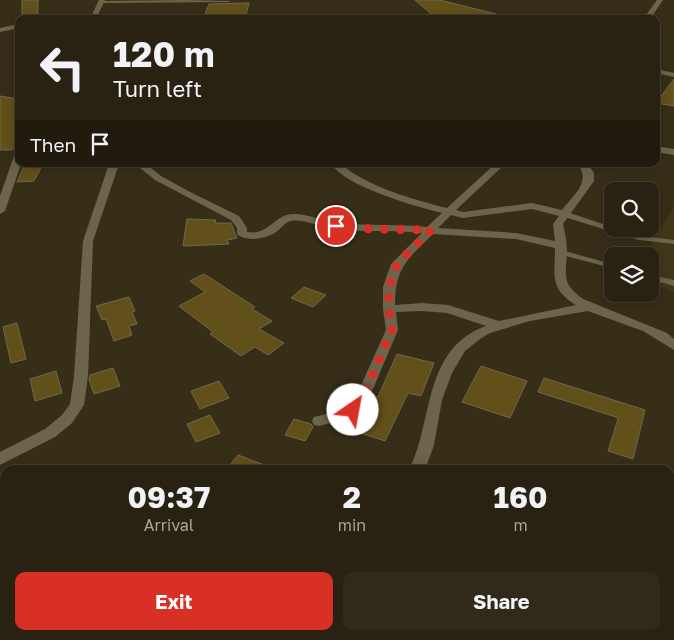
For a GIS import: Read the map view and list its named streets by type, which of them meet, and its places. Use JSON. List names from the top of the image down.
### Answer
{
  "page": {
    "turn": ["120 m", "Turn left"],
    "then": "Then",
    "eta": [
      "09:37",
      "Arrival",
      "2",
      "min",
      "160",
      "m"
    ],
    "buttons": ["Exit", "Share"]
  }
}
